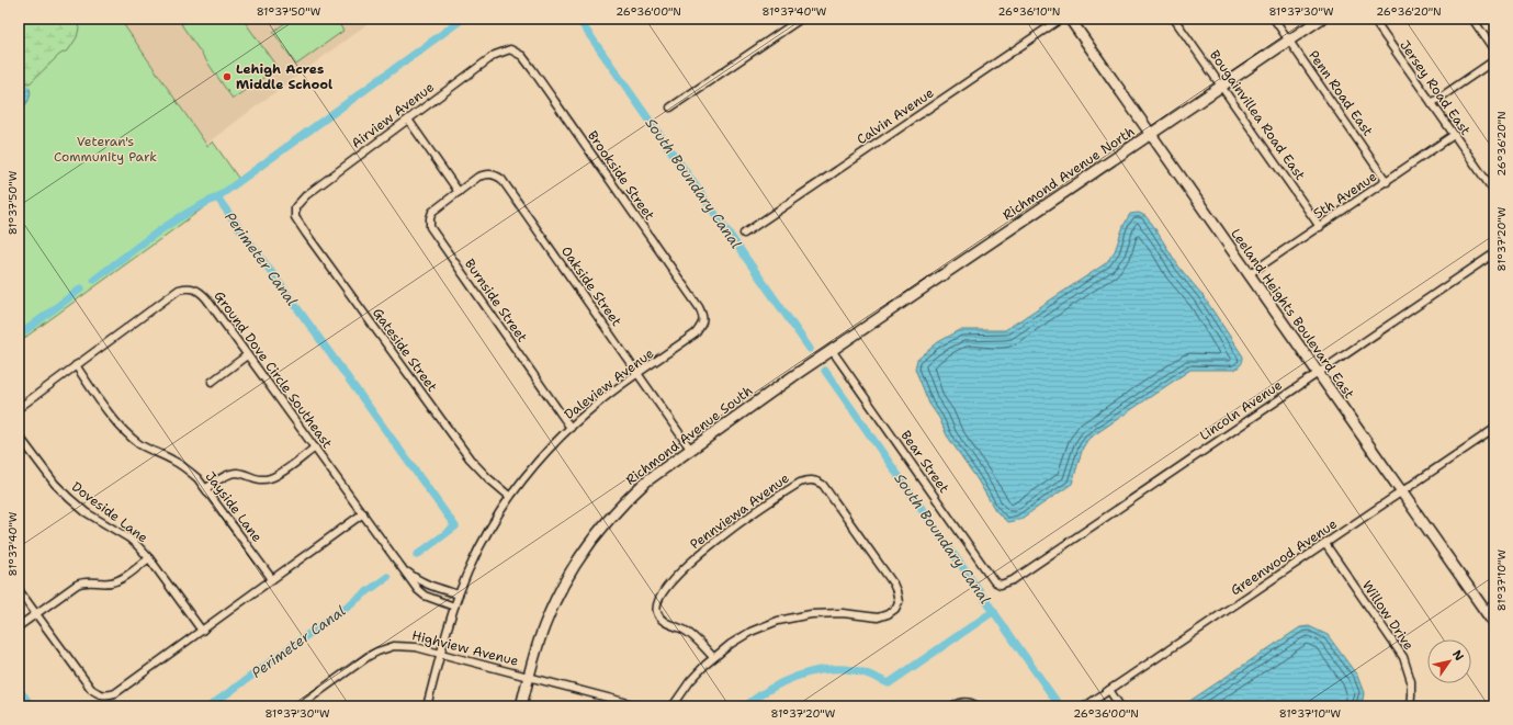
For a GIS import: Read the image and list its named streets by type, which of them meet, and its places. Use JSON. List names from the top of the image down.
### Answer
{
  "streets": {
    "street": [
      "Jersey Road East",
      "Penn Road East",
      "Airview Avenue",
      "Bougainvillea Road East",
      "Calvin Avenue",
      "Richmond Avenue North",
      "Brookside Street",
      "5th Avenue",
      "Oakside Street",
      "Burnside Street",
      "Leeland Heights Boulevard East",
      "Gateside Street",
      "Ground Dove Circle Southeast",
      "Daleview Avenue",
      "Lincoln Avenue",
      "Richmond Avenue South",
      "Bear Street",
      "Jayside Lane",
      "Pennviewa Avenue",
      "Doveside Lane",
      "Greenwood Avenue",
      "Willow Drive",
      "Highview Avenue"
    ]
  },
  "crossings": [
    ["Jersey Road East", "5th Avenue"],
    ["Penn Road East", "Richmond Avenue North"],
    ["Penn Road East", "5th Avenue"],
    ["Airview Avenue", "Brookside Street"],
    ["Airview Avenue", "Gateside Street"],
    ["Bougainvillea Road East", "Richmond Avenue North"],
    ["Bougainvillea Road East", "5th Avenue"],
    ["Richmond Avenue North", "Leeland Heights Boulevard East"],
    ["Richmond Avenue North", "Richmond Avenue South"],
    ["Richmond Avenue North", "Bear Street"],
    ["Brookside Street", "Daleview Avenue"],
    ["5th Avenue", "Leeland Heights Boulevard East"],
    ["Oakside Street", "Burnside Street"],
    ["Oakside Street", "Daleview Avenue"],
    ["Oakside Street", "Richmond Avenue South"],
    ["Burnside Street", "Daleview Avenue"],
    ["Leeland Heights Boulevard East", "Lincoln Avenue"],
    ["Leeland Heights Boulevard East", "Greenwood Avenue"],
    ["Gateside Street", "Daleview Avenue"],
    ["Ground Dove Circle Southeast", "Daleview Avenue"],
    ["Ground Dove Circle Southeast", "Jayside Lane"],
    ["Daleview Avenue", "Highview Avenue"],
    ["Lincoln Avenue", "Bear Street"],
    ["Richmond Avenue South", "Bear Street"],
    ["Richmond Avenue South", "Highview Avenue"],
    ["Greenwood Avenue", "Willow Drive"]
  ],
  "water": ["South Boundary Canal", "Perimeter Canal"],
  "parks": ["Veteran's Community Park"],
  "places": ["Lehigh Acres Middle School"],
  "north": "top right",
  "coordinates": [
    "81°37'50\"W",
    "26°36'00\"N",
    "81°37'40\"W",
    "26°36'10\"N",
    "81°37'30\"W",
    "26°36'20\"N",
    "81°37'20\"W",
    "81°37'10\"W"
  ]
}
